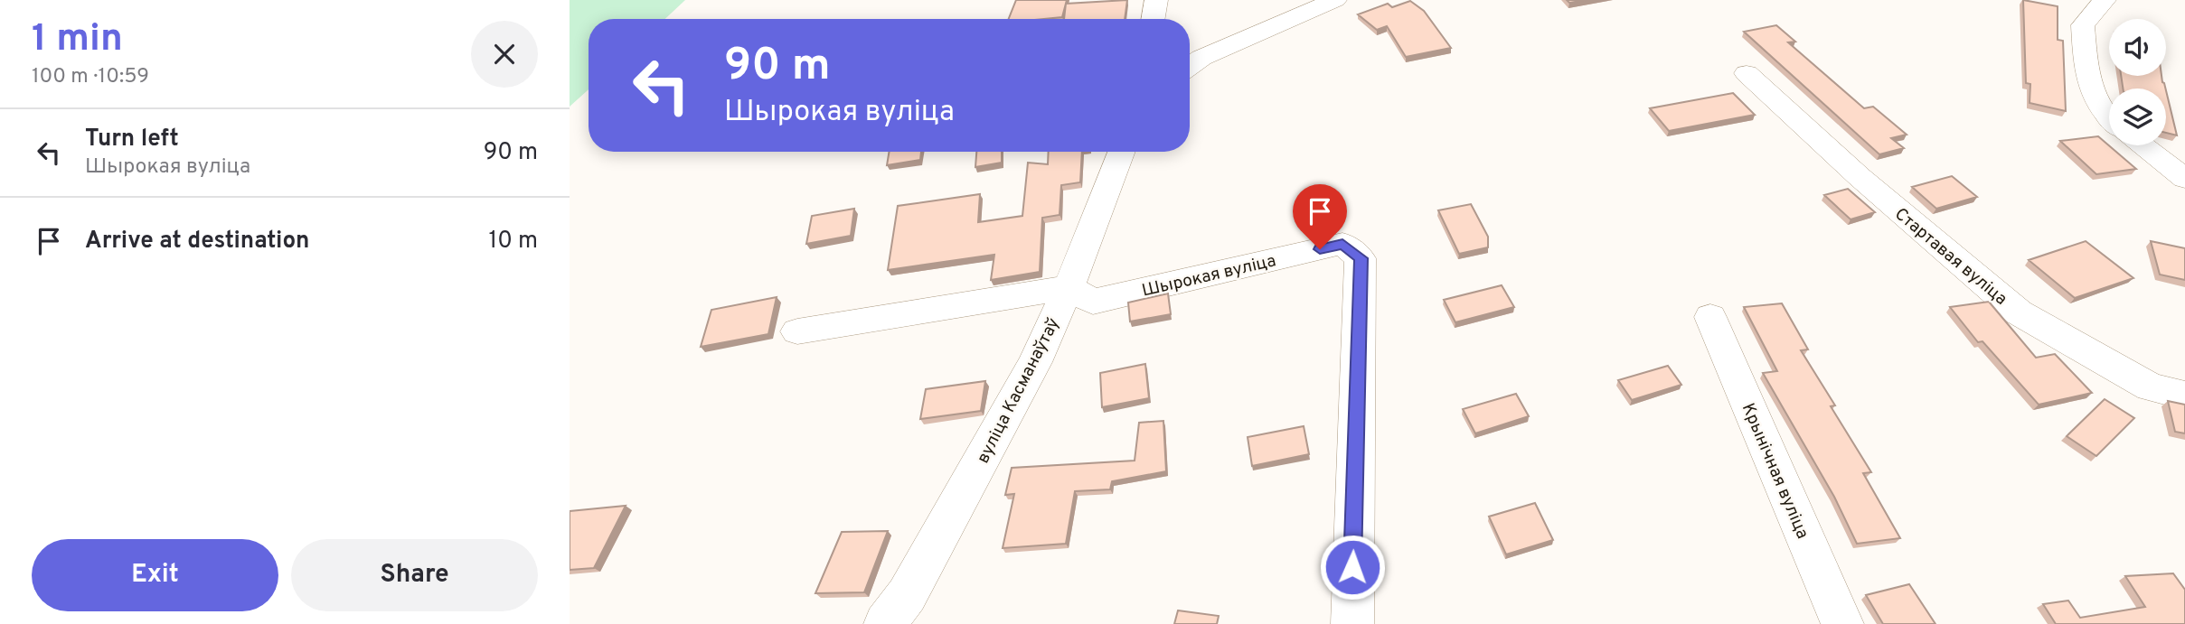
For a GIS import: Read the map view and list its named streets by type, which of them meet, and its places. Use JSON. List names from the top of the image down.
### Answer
{
  "streets": {
    "street": [
      "Стартавая вуліца",
      "Шырокая вуліца",
      "вуліца Касманаўтаў",
      "Крынічная вуліца"
    ]
  },
  "crossings": [
    ["Шырокая вуліца", "вуліца Касманаўтаў"]
  ],
  "page": {
    "heading": ["1 min", "100 m · 10:59"],
    "turn": ["90 m", "Шырокая вуліца"],
    "list": [
      {
        "name": "Turn left",
        "note": "Шырокая вуліца",
        "value": "90 m"
      },
      {
        "name": "Arrive at destination",
        "value": "10 m"
      }
    ],
    "buttons": ["Exit", "Share"]
  }
}
